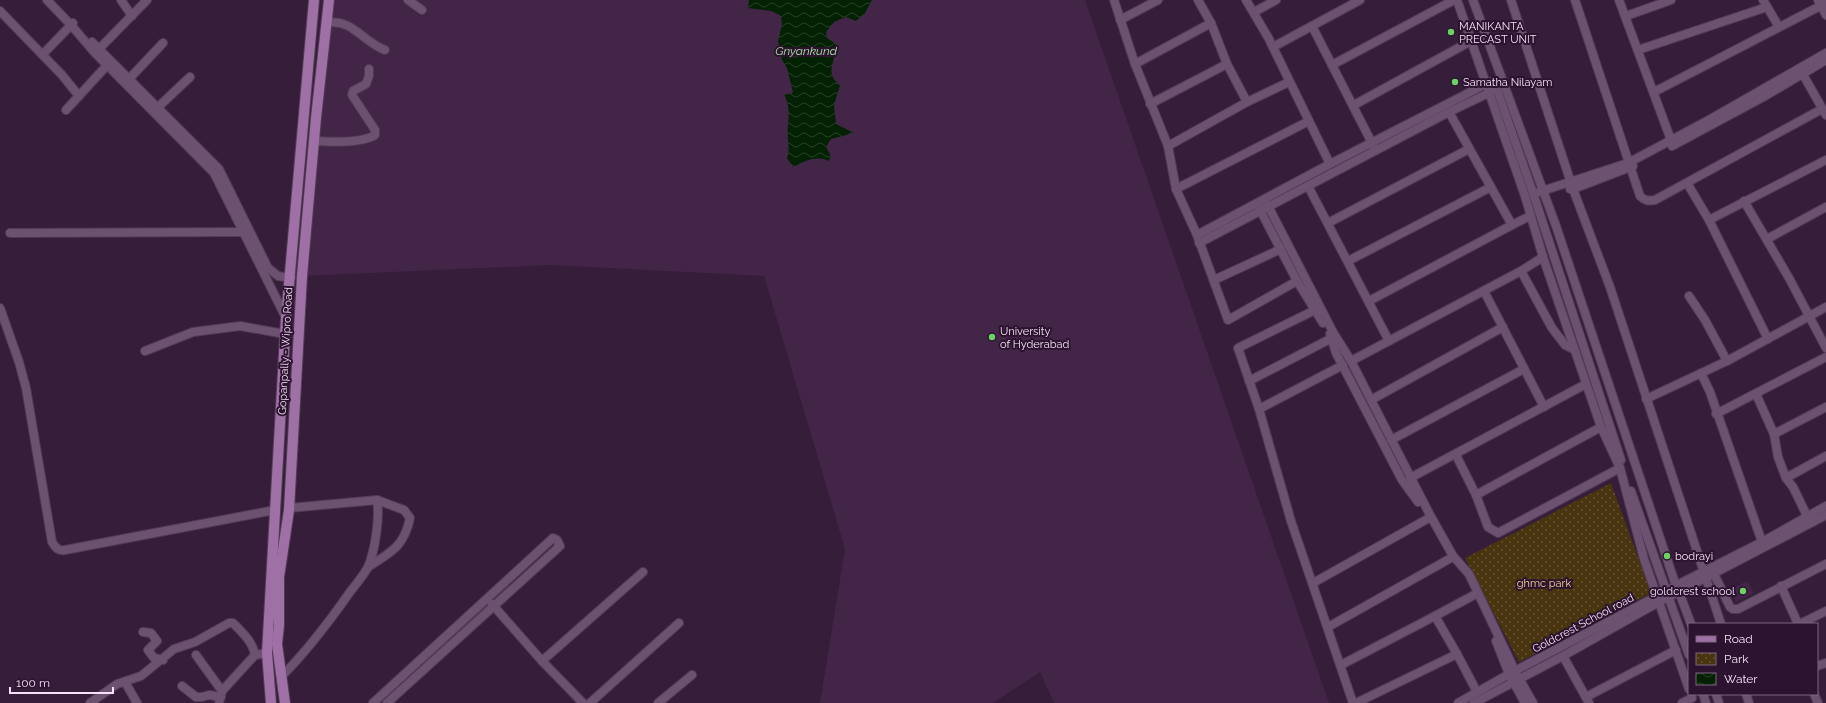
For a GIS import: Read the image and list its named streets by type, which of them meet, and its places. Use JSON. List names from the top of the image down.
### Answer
{
  "streets": {
    "main road": ["Gopanpally - Wipro Road"],
    "street": ["Goldcrest School road"]
  },
  "water": ["Gnyankund"],
  "parks": ["ghmc park"],
  "places": [
    "MANIKANTA PRECAST UNIT",
    "Samatha Nilayam",
    "University of Hyderabad",
    "bodrayi",
    "goldcrest school"
  ],
  "legend": ["Road", "Park", "Water"],
  "scale_bar": "100 m"
}
